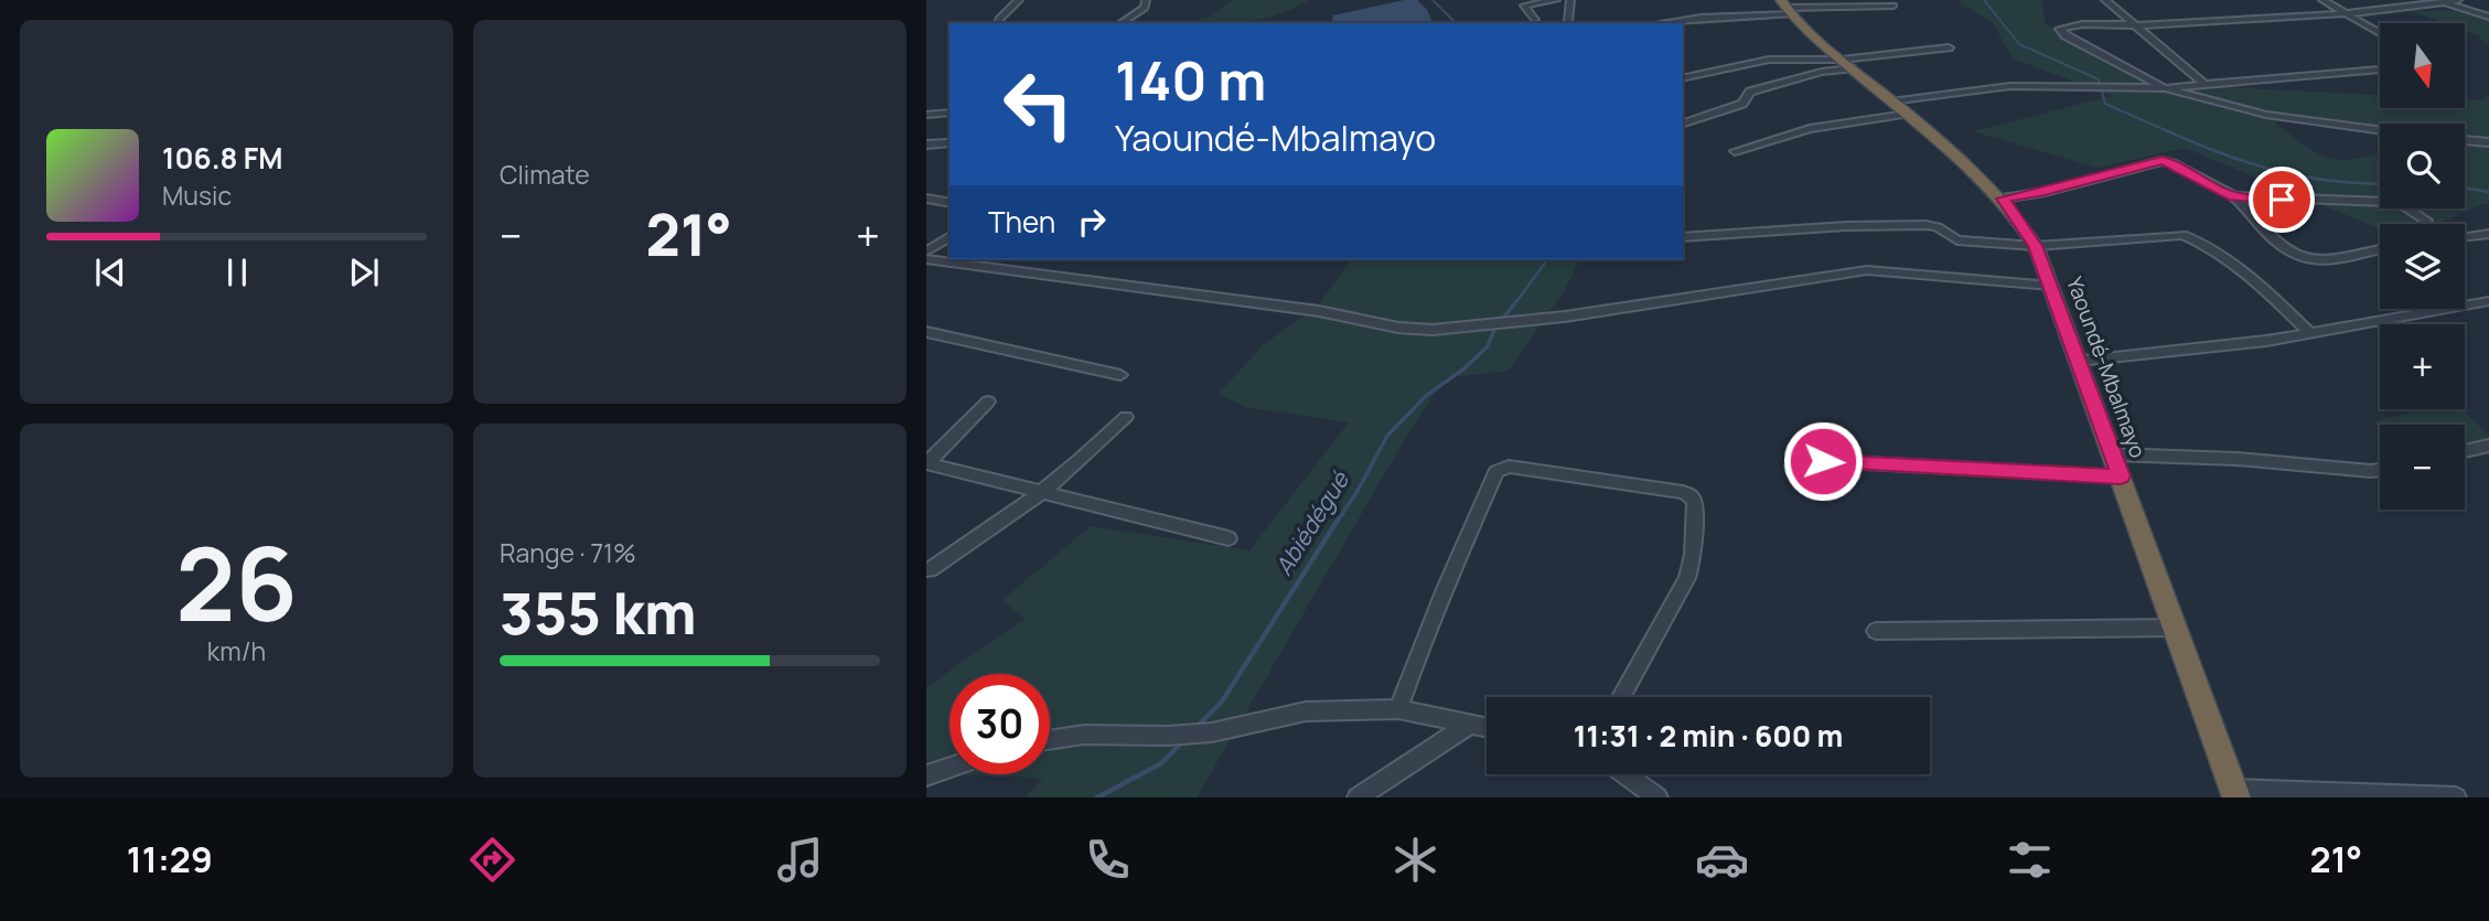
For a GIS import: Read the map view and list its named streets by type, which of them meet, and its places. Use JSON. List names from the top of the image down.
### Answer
{
  "streets": {
    "highway": ["Yaoundé-Mbalmayo"]
  },
  "water": ["Abiédégué"],
  "north": "bottom",
  "page": {
    "tile": [
      "Climate",
      ["26", "km/h"],
      ["Range · 71%", "355 km"]
    ],
    "map_buttons": ["+", "−"],
    "turn": ["140 m", "Yaoundé-Mbalmayo"],
    "song": ["106.8 FM", "Music"],
    "then": "Then",
    "heat": ["−", "21°", "+"],
    "limit": "30",
    "trip": "11:31 · 2 min · 600 m",
    "tabs": ["11:29", "21°"]
  }
}
